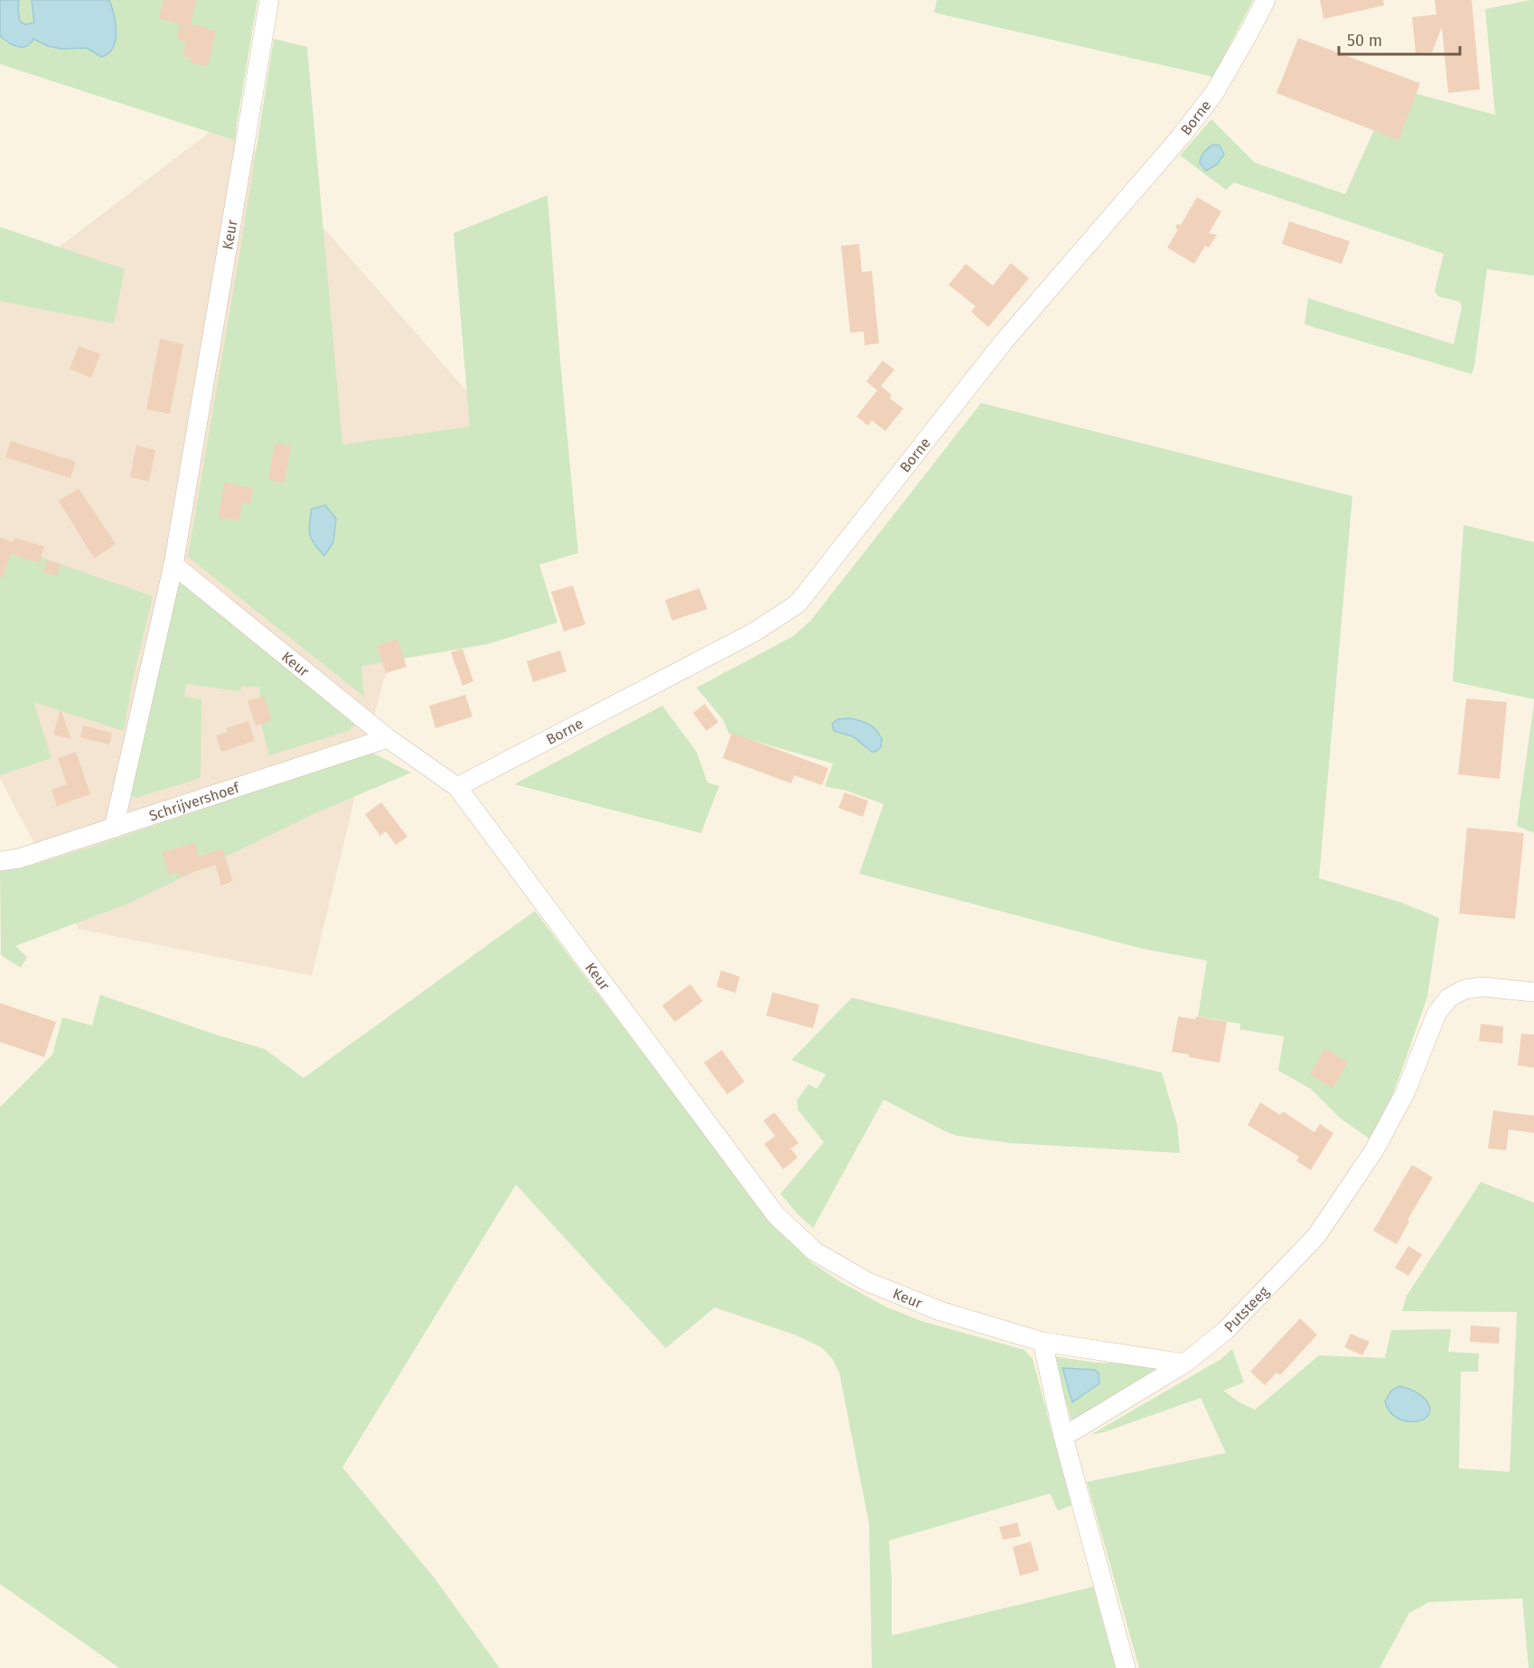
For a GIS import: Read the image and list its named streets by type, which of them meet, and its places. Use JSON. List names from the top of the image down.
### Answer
{
  "streets": {
    "street": [
      "Borne",
      "Keur",
      "Schrijvershoef",
      "Putsteeg"
    ]
  },
  "crossings": [
    ["Borne", "Keur"],
    ["Keur", "Schrijvershoef"],
    ["Keur", "Putsteeg"]
  ],
  "scale_bar": "50 m"
}
